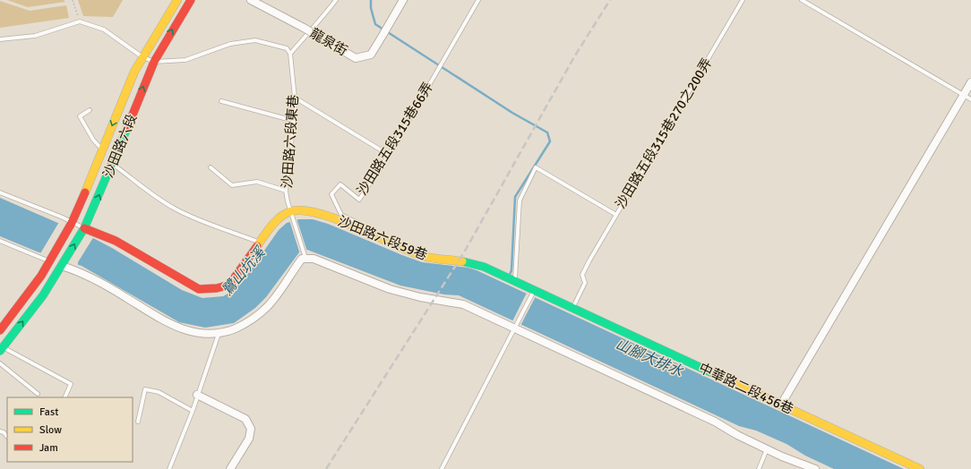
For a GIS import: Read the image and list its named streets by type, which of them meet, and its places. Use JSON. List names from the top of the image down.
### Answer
{
  "streets": {
    "street": [
      "龍泉街",
      "沙田路六段",
      "沙田路六段59巷",
      "中華路二段456巷"
    ],
    "lane": ["沙田路五段315巷270之200弄", "沙田路五段315巷66弄", "沙田路六段東巷"]
  },
  "crossings": [
    ["沙田路五段315巷270之200弄", "沙田路六段59巷"],
    ["沙田路五段315巷66弄", "沙田路六段59巷"],
    ["沙田路六段東巷", "沙田路六段59巷"],
    ["沙田路六段59巷", "中華路二段456巷"]
  ],
  "water": ["鷺山坑溪", "山腳大排水"],
  "legend": ["Fast", "Slow", "Jam"]
}
